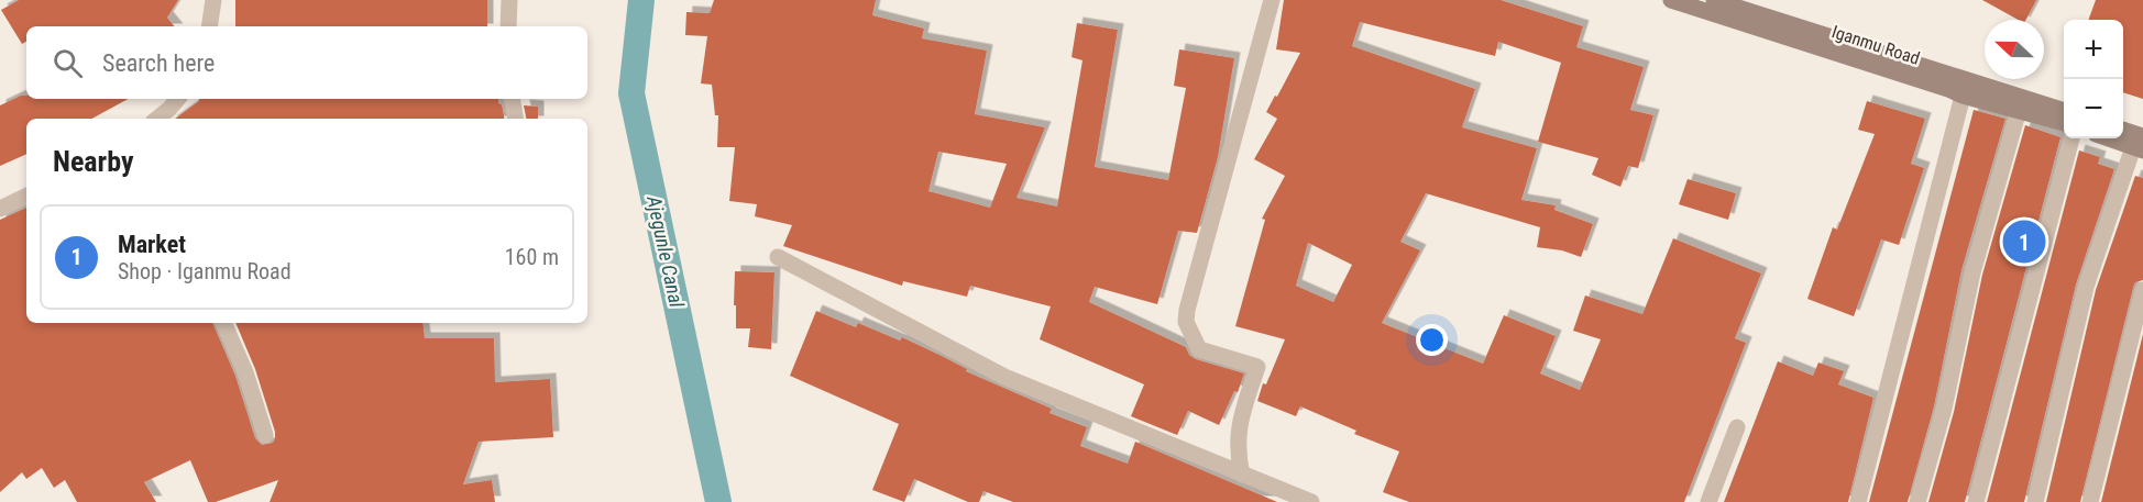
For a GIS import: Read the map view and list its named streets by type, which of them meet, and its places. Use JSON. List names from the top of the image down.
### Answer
{
  "streets": {
    "main road": ["Iganmu Road"]
  },
  "water": ["Ajegunle Canal"],
  "north": "left",
  "page": {
    "map_buttons": ["+", "−"],
    "search": "Search here",
    "heading": "Nearby",
    "list": [
      {
        "mark": "1",
        "name": "Market",
        "note": "Shop · Iganmu Road",
        "value": "160 m"
      }
    ],
    "pins": "1"
  }
}
